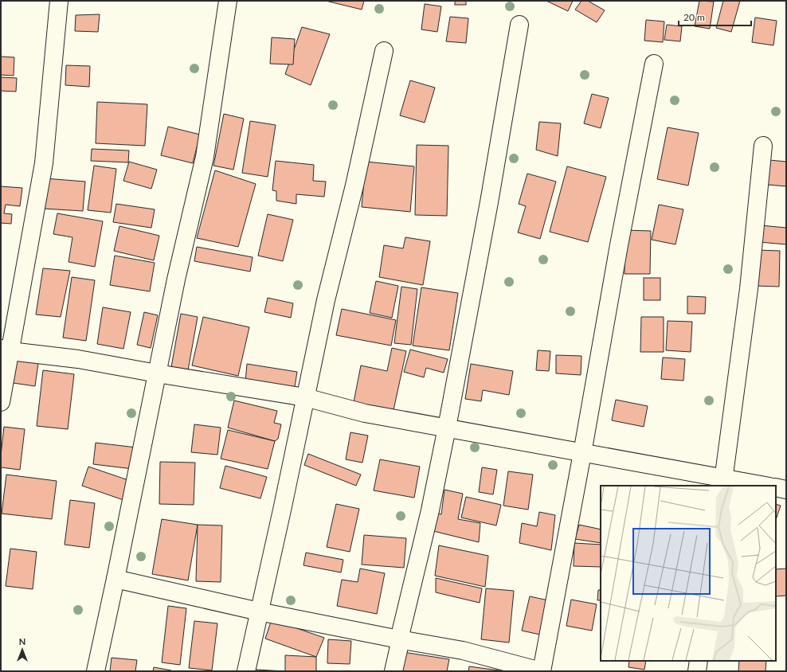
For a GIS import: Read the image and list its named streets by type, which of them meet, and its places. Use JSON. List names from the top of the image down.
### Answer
{
  "scale_bar": "20 m",
  "north": "top"
}
